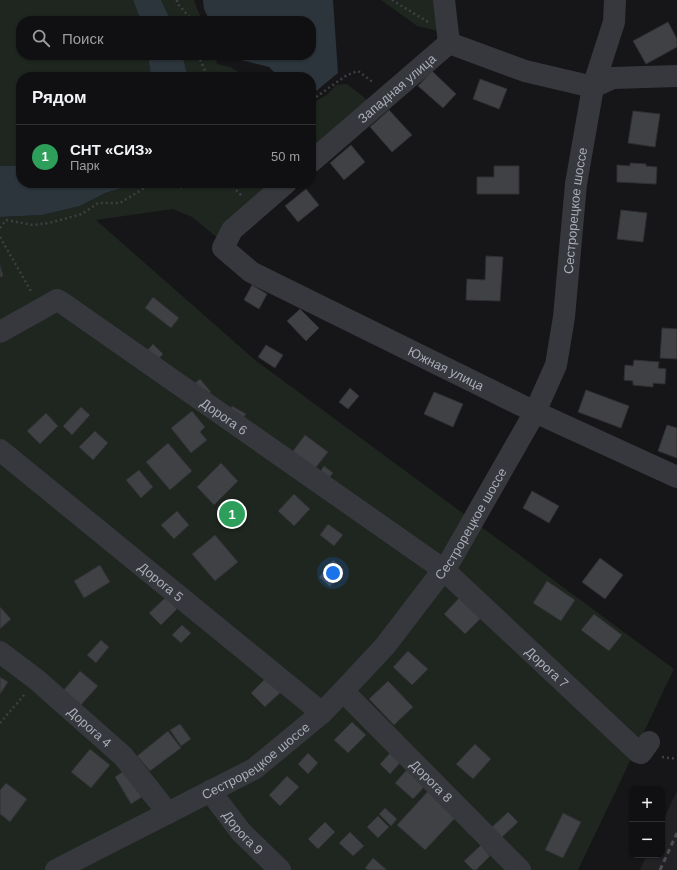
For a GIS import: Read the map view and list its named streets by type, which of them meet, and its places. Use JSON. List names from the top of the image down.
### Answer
{
  "streets": {
    "street": [
      "Западная улица",
      "Сестрорецкое шоссе",
      "Южная улица",
      "Дорога 6",
      "Дорога 5",
      "Дорога 7",
      "Дорога 4",
      "Дорога 8",
      "Дорога 9"
    ]
  },
  "crossings": [
    ["Сестрорецкое шоссе", "Южная улица"],
    ["Сестрорецкое шоссе", "Дорога 6"],
    ["Сестрорецкое шоссе", "Дорога 5"],
    ["Сестрорецкое шоссе", "Дорога 7"],
    ["Сестрорецкое шоссе", "Дорога 4"],
    ["Сестрорецкое шоссе", "Дорога 8"],
    ["Сестрорецкое шоссе", "Дорога 9"],
    ["Дорога 6", "Дорога 7"]
  ],
  "page": {
    "search": "Поиск",
    "heading": "Рядом",
    "list": [
      {
        "mark": "1",
        "name": "СНТ «СИЗ»",
        "note": "Парк",
        "value": "50 m"
      }
    ],
    "pins": "1",
    "map_buttons": ["+", "−"]
  }
}
